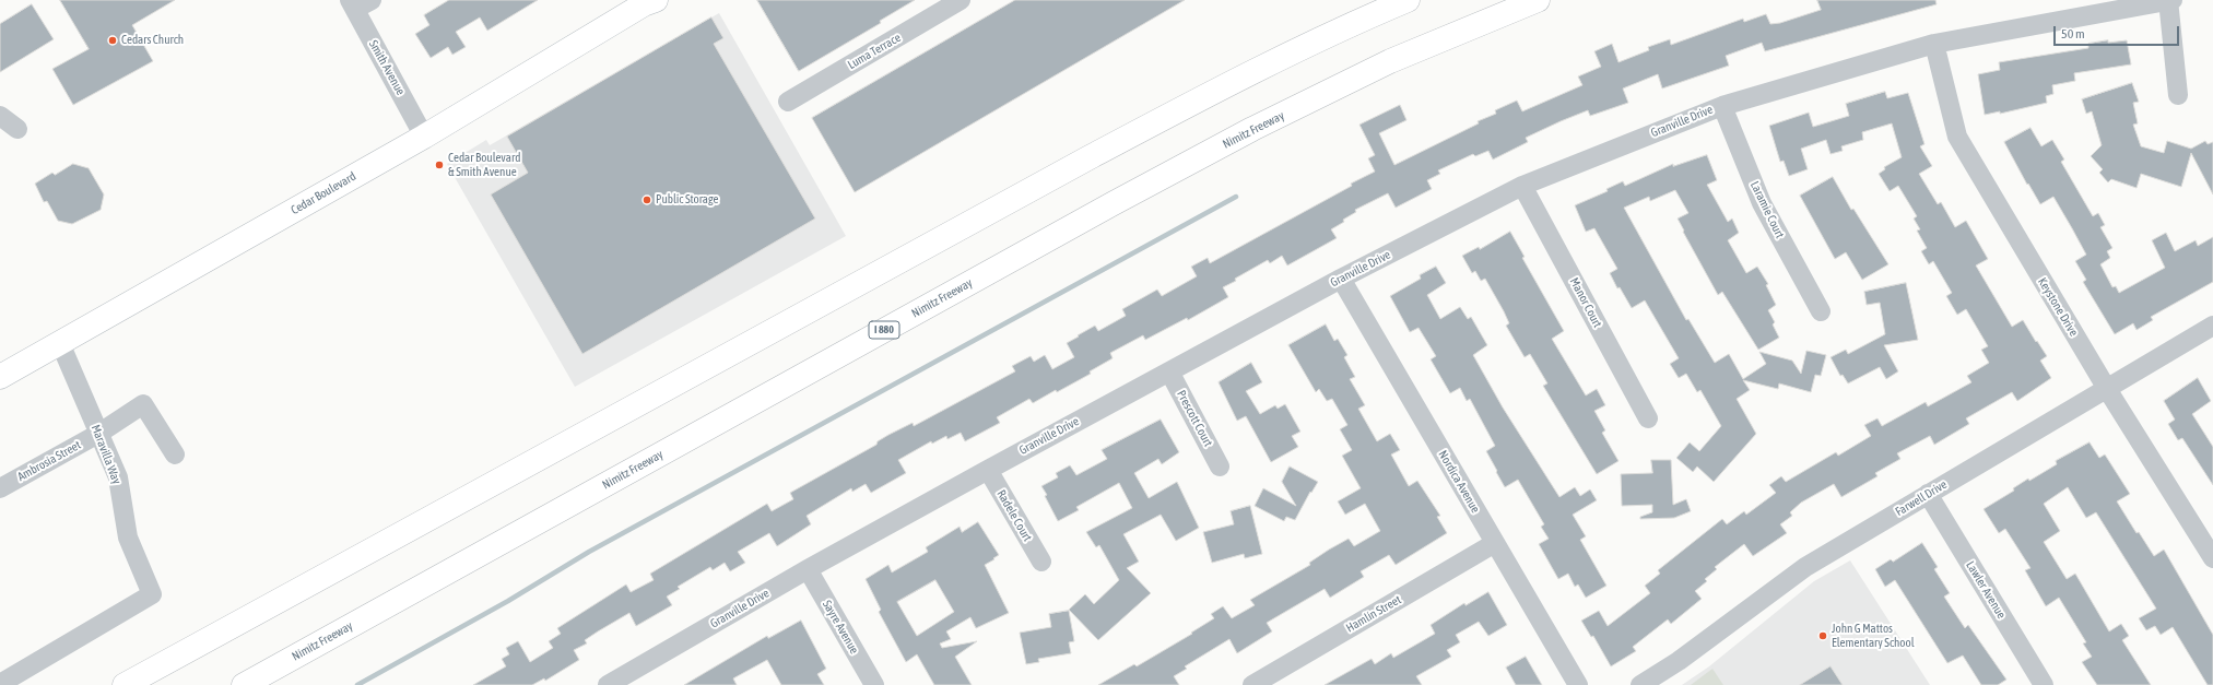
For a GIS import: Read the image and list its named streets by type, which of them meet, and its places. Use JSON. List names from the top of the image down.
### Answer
{
  "streets": {
    "main road": ["Nimitz Freeway", "Cedar Boulevard", "I 880"],
    "street": [
      "Luma Terrace",
      "Smith Avenue",
      "Granville Drive",
      "Laramie Court",
      "Manor Court",
      "Keystone Drive",
      "Prescott Court",
      "Maravilla Way",
      "Ambrosia Street",
      "Nordica Avenue",
      "Farwell Drive",
      "Radele Court",
      "Lawler Avenue",
      "Hamlin Street",
      "Sayre Avenue"
    ]
  },
  "crossings": [
    ["Smith Avenue", "Cedar Boulevard"],
    ["Granville Drive", "Laramie Court"],
    ["Granville Drive", "Manor Court"],
    ["Granville Drive", "Keystone Drive"],
    ["Granville Drive", "Prescott Court"],
    ["Granville Drive", "Nordica Avenue"],
    ["Granville Drive", "Radele Court"],
    ["Granville Drive", "Sayre Avenue"],
    ["Cedar Boulevard", "Maravilla Way"],
    ["Keystone Drive", "Farwell Drive"],
    ["Maravilla Way", "Ambrosia Street"],
    ["Nordica Avenue", "Hamlin Street"],
    ["Farwell Drive", "Lawler Avenue"]
  ],
  "places": [
    "Cedars Church",
    "Cedar Boulevard & Smith Avenue",
    "Public Storage",
    "John G Mattos Elementary School"
  ],
  "scale_bar": "50 m"
}
